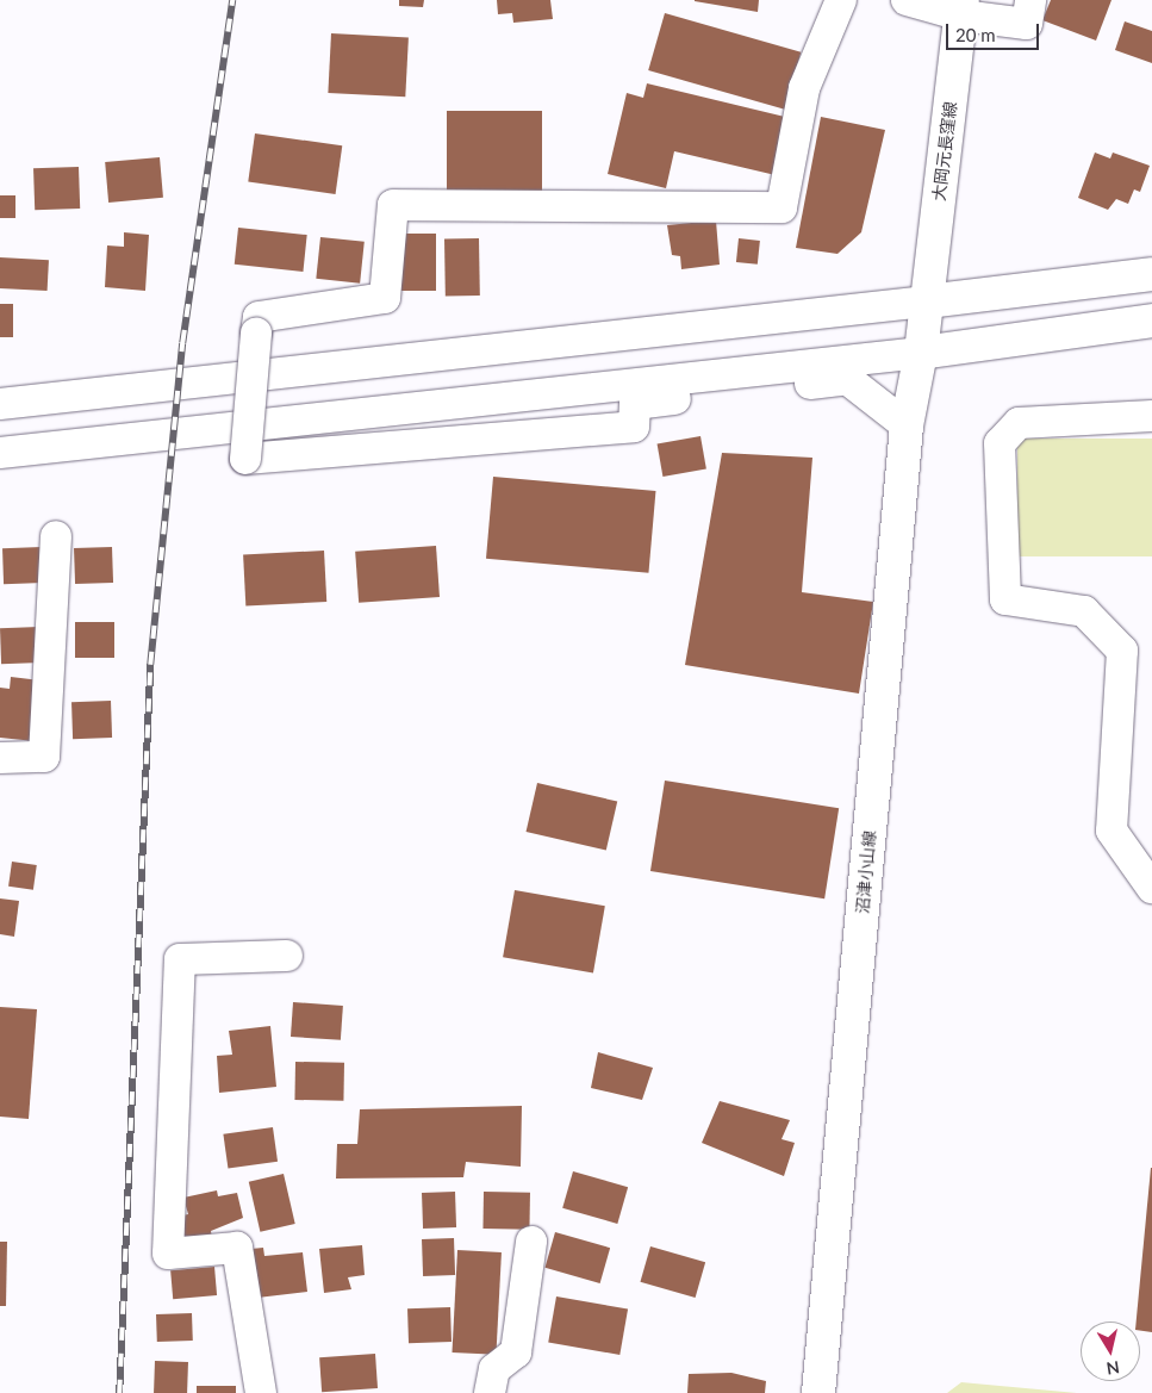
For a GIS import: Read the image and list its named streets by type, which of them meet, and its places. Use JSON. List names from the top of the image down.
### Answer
{
  "streets": {
    "main road": ["大岡元長窪線", "沼津小山線"]
  },
  "crossings": [
    ["大岡元長窪線", "沼津小山線"]
  ],
  "scale_bar": "20 m",
  "north": "bottom"
}
